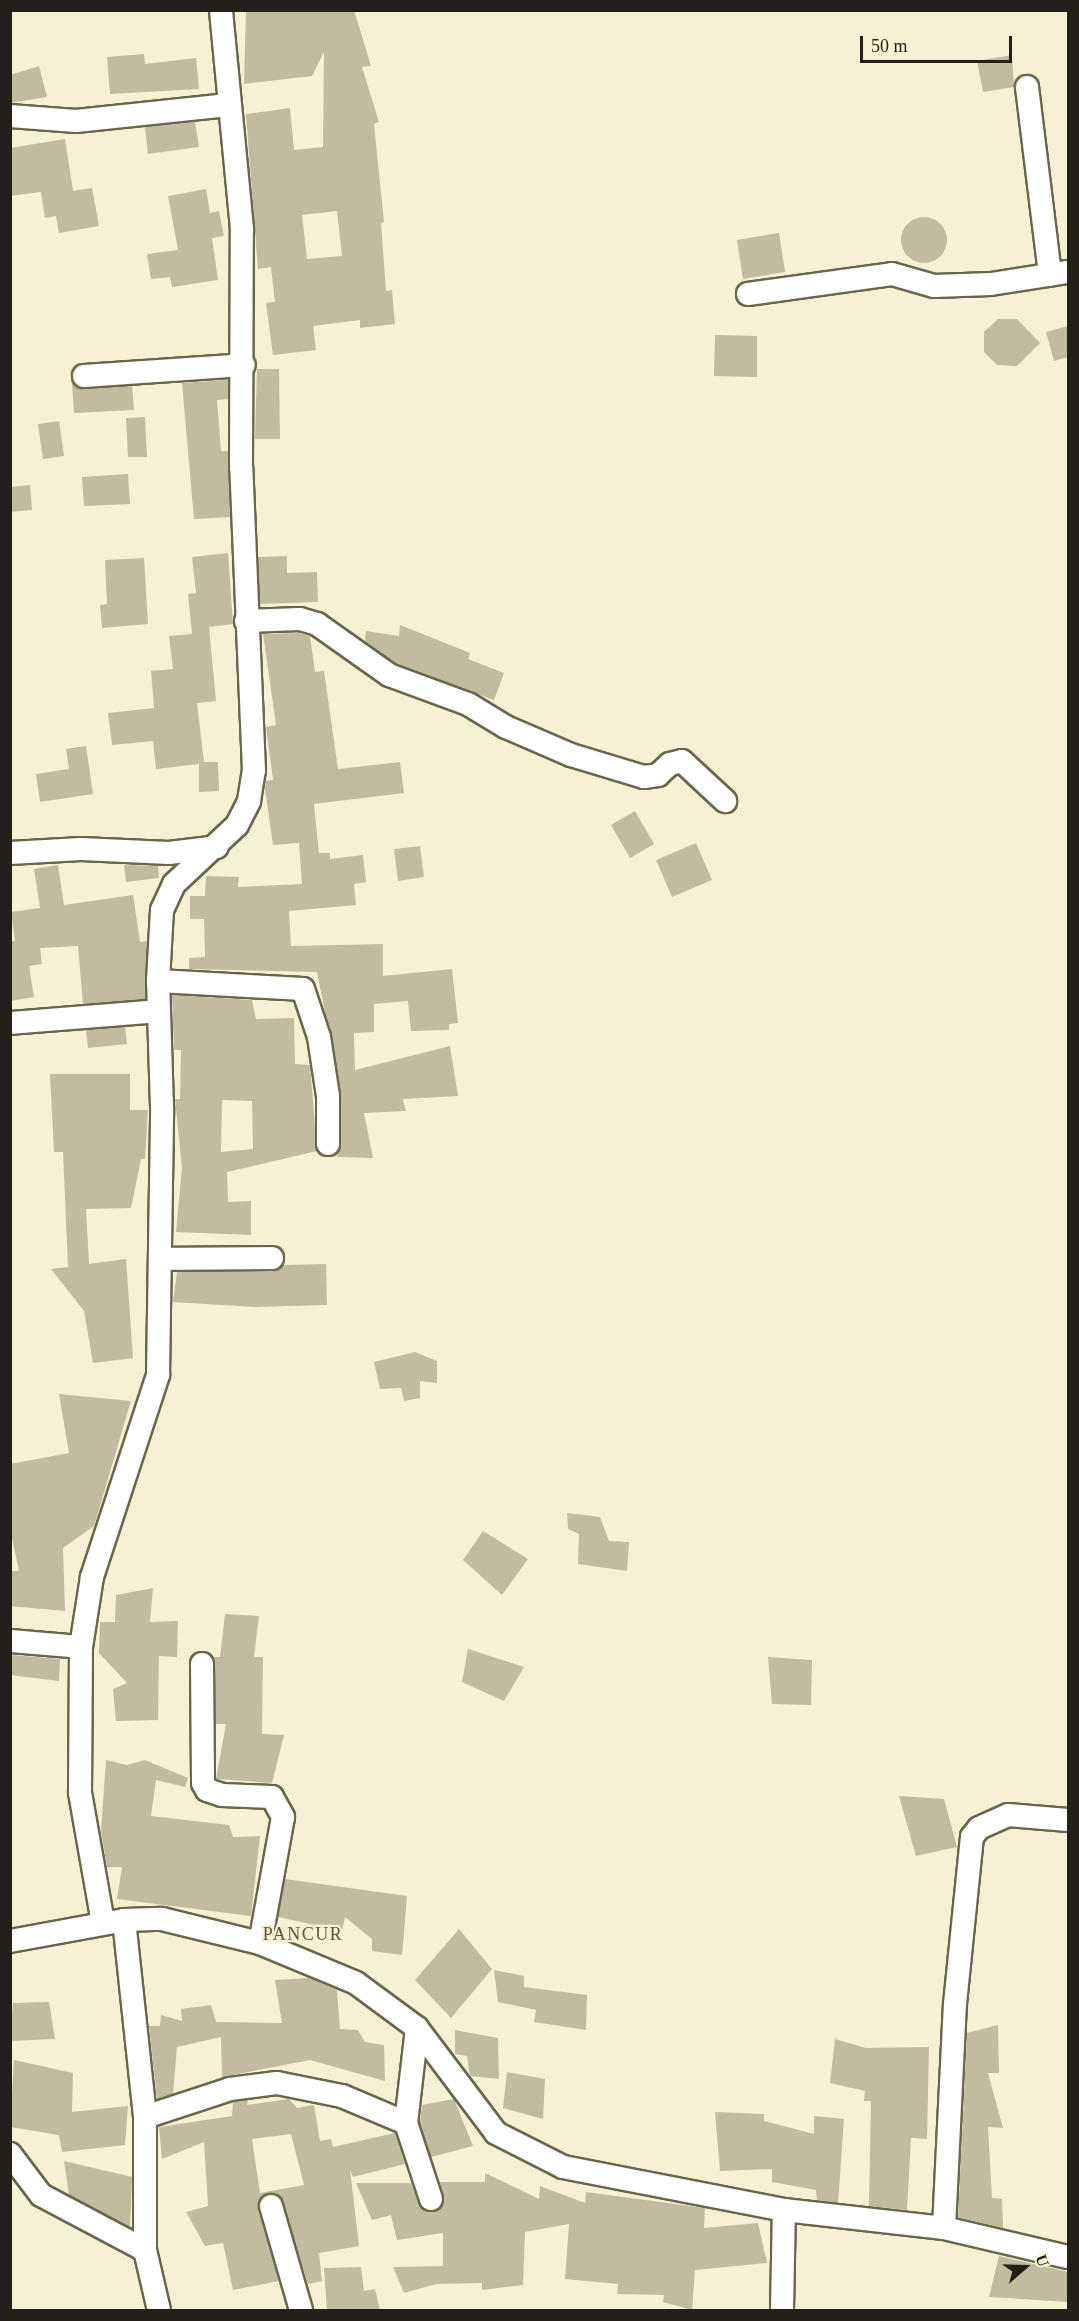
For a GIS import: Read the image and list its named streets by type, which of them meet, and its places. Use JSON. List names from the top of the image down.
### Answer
{
  "districts": ["PANCUR"],
  "scale_bar": "50 m",
  "north": "right"
}
